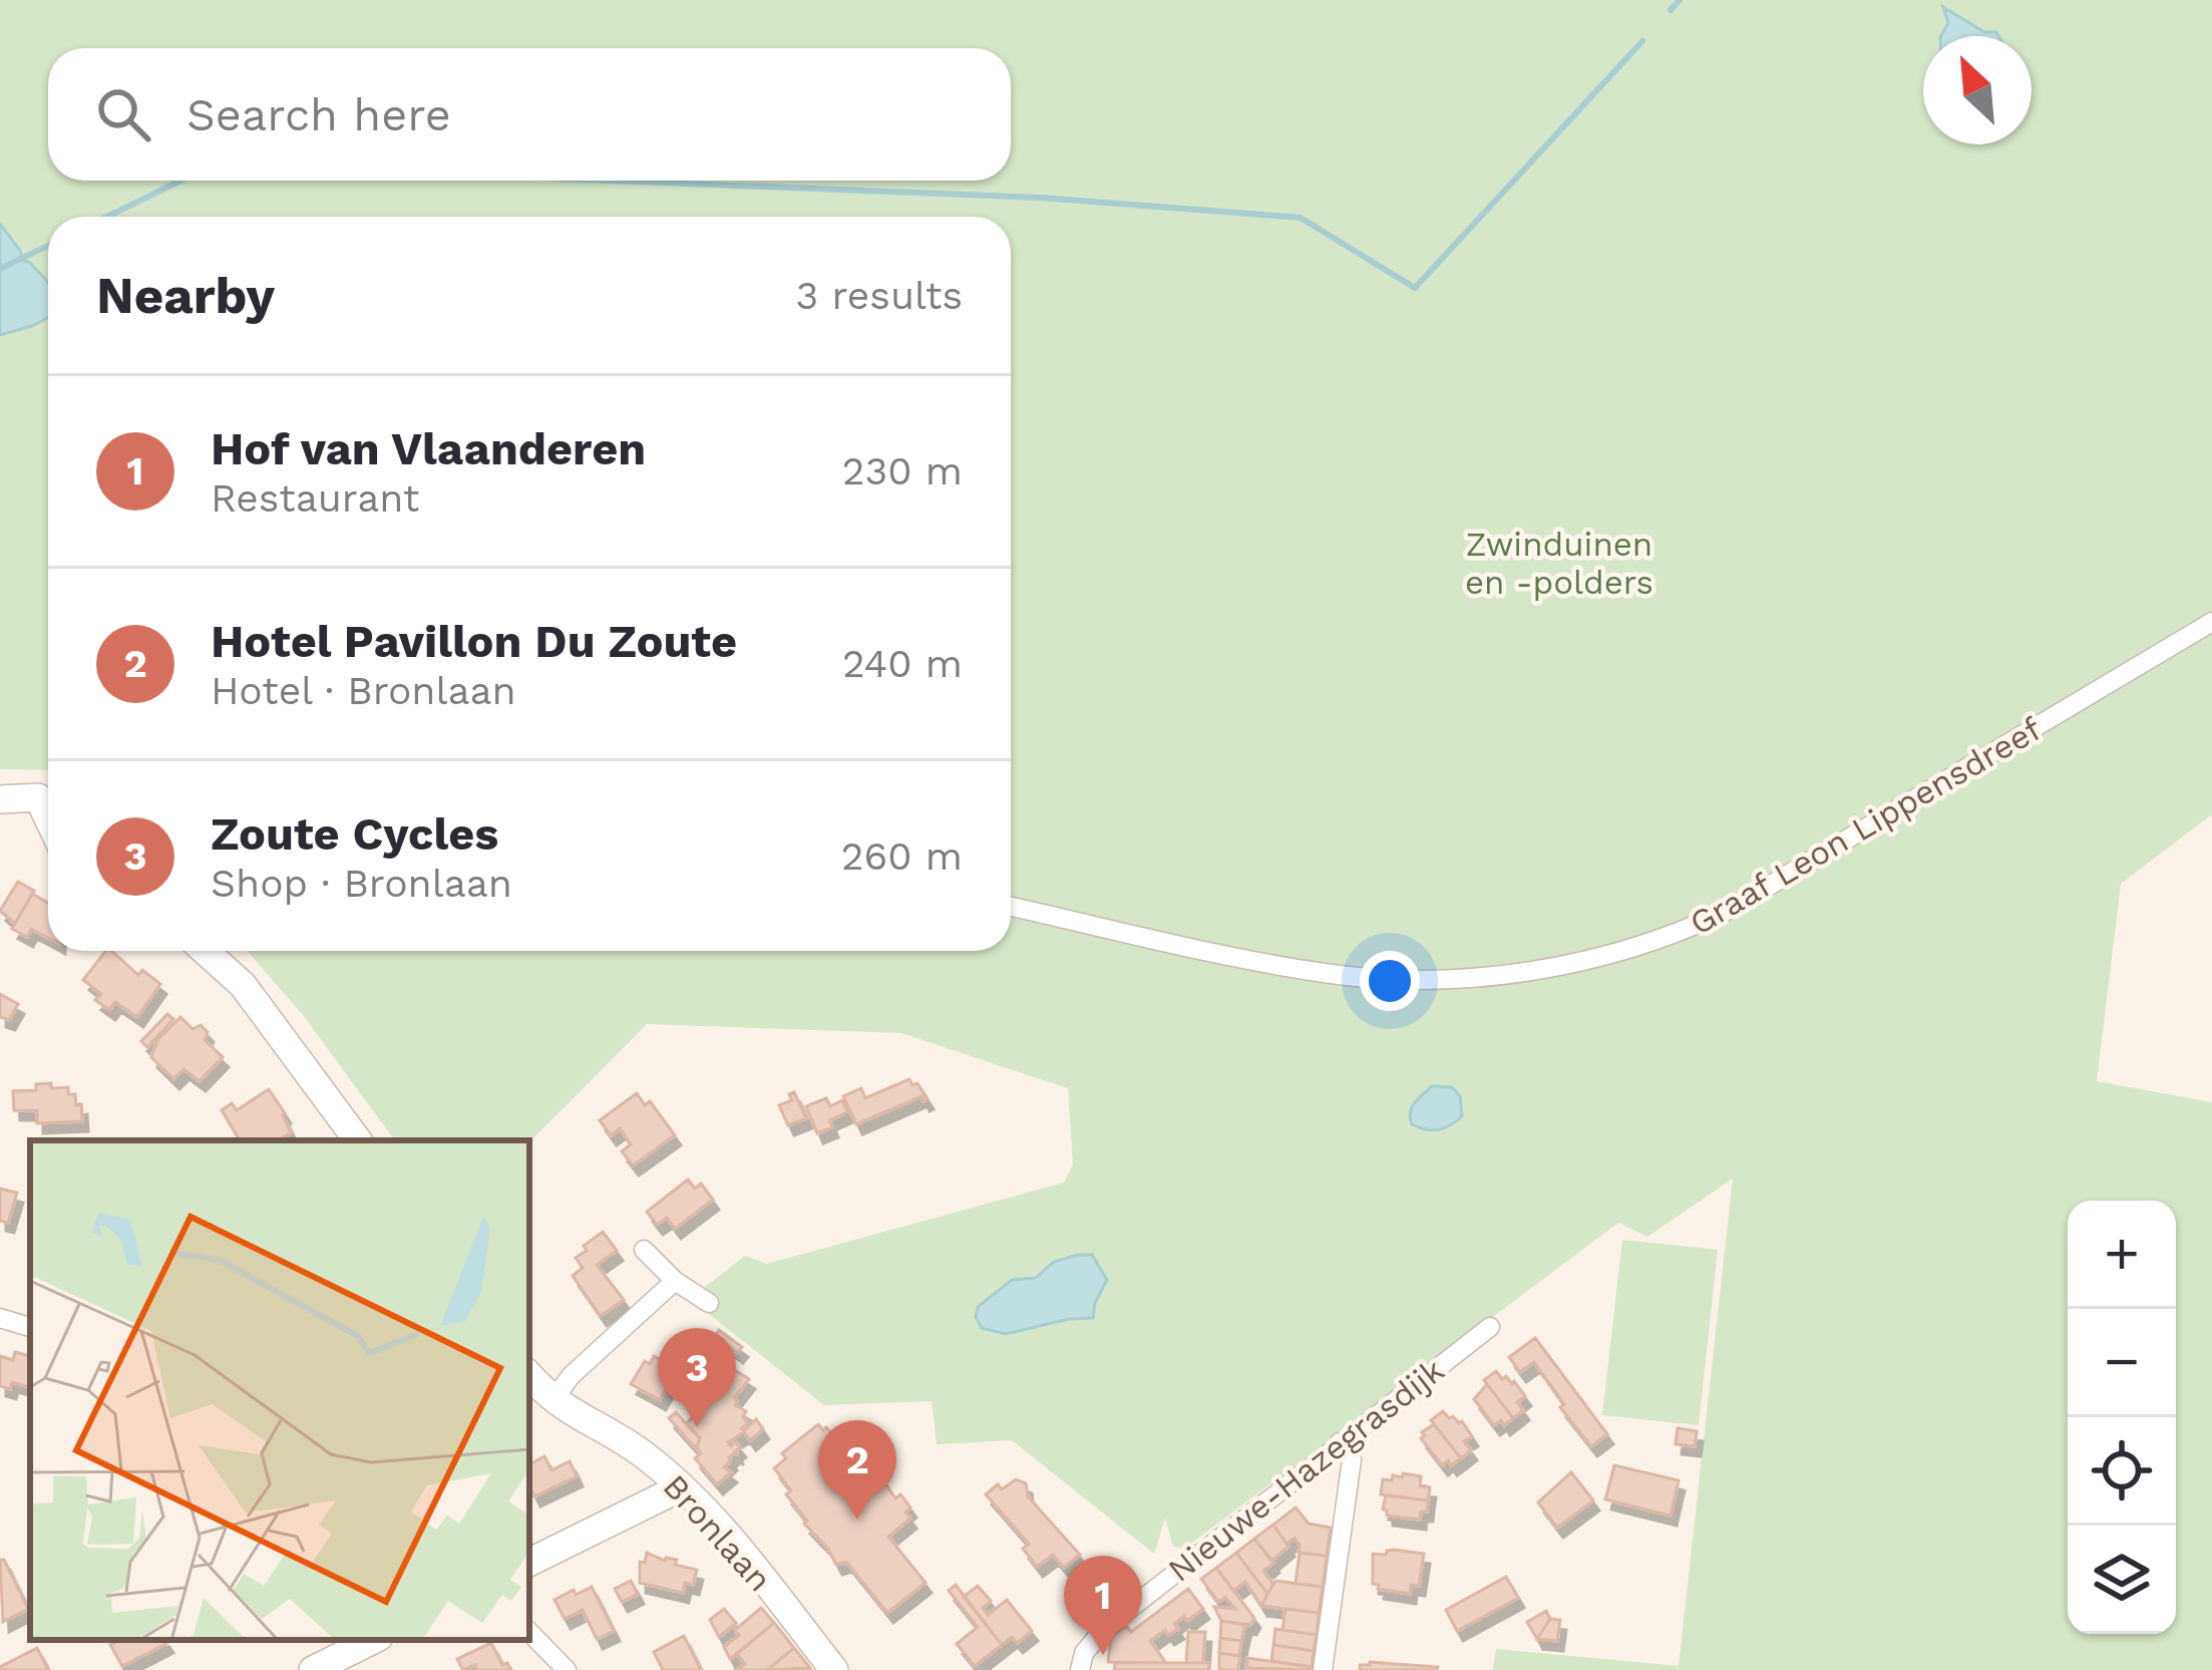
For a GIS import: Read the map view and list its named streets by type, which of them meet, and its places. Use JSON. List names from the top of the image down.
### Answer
{
  "streets": {
    "street": ["Graaf Leon Lippensdreef", "Nieuwe-Hazegrasdijk", "Bronlaan"]
  },
  "parks": ["Zwinduinen en -polders"],
  "north": "top left",
  "page": {
    "search": "Search here",
    "heading": ["Nearby", "3 results"],
    "list": [
      {
        "mark": "1",
        "name": "Hof van Vlaanderen",
        "note": "Restaurant",
        "value": "230 m"
      },
      {
        "mark": "2",
        "name": "Hotel Pavillon Du Zoute",
        "note": "Hotel · Bronlaan",
        "value": "240 m"
      },
      {
        "mark": "3",
        "name": "Zoute Cycles",
        "note": "Shop · Bronlaan",
        "value": "260 m"
      }
    ],
    "map_buttons": ["+", "−"],
    "pins": ["3", "2", "1"]
  }
}
